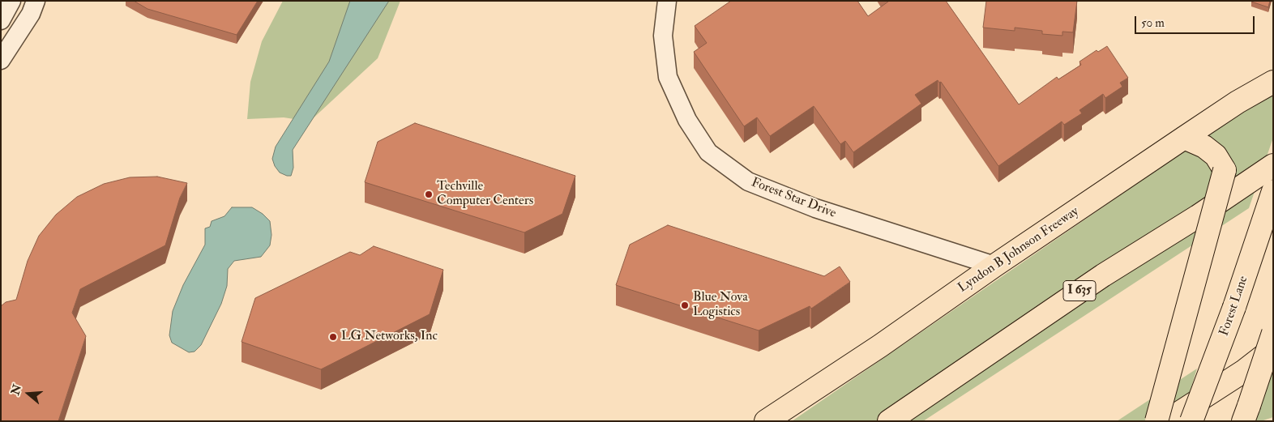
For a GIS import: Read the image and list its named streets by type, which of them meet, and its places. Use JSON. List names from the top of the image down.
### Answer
{
  "streets": {
    "main road": ["Lyndon B Johnson Freeway", "I 635", "Forest Lane"],
    "street": ["Forest Star Drive"]
  },
  "crossings": [
    ["Forest Star Drive", "Lyndon B Johnson Freeway"]
  ],
  "places": ["Techville Computer Centers", "Blue Nova Logistics", "LG Networks, Inc"],
  "scale_bar": "50 m",
  "north": "left"
}
